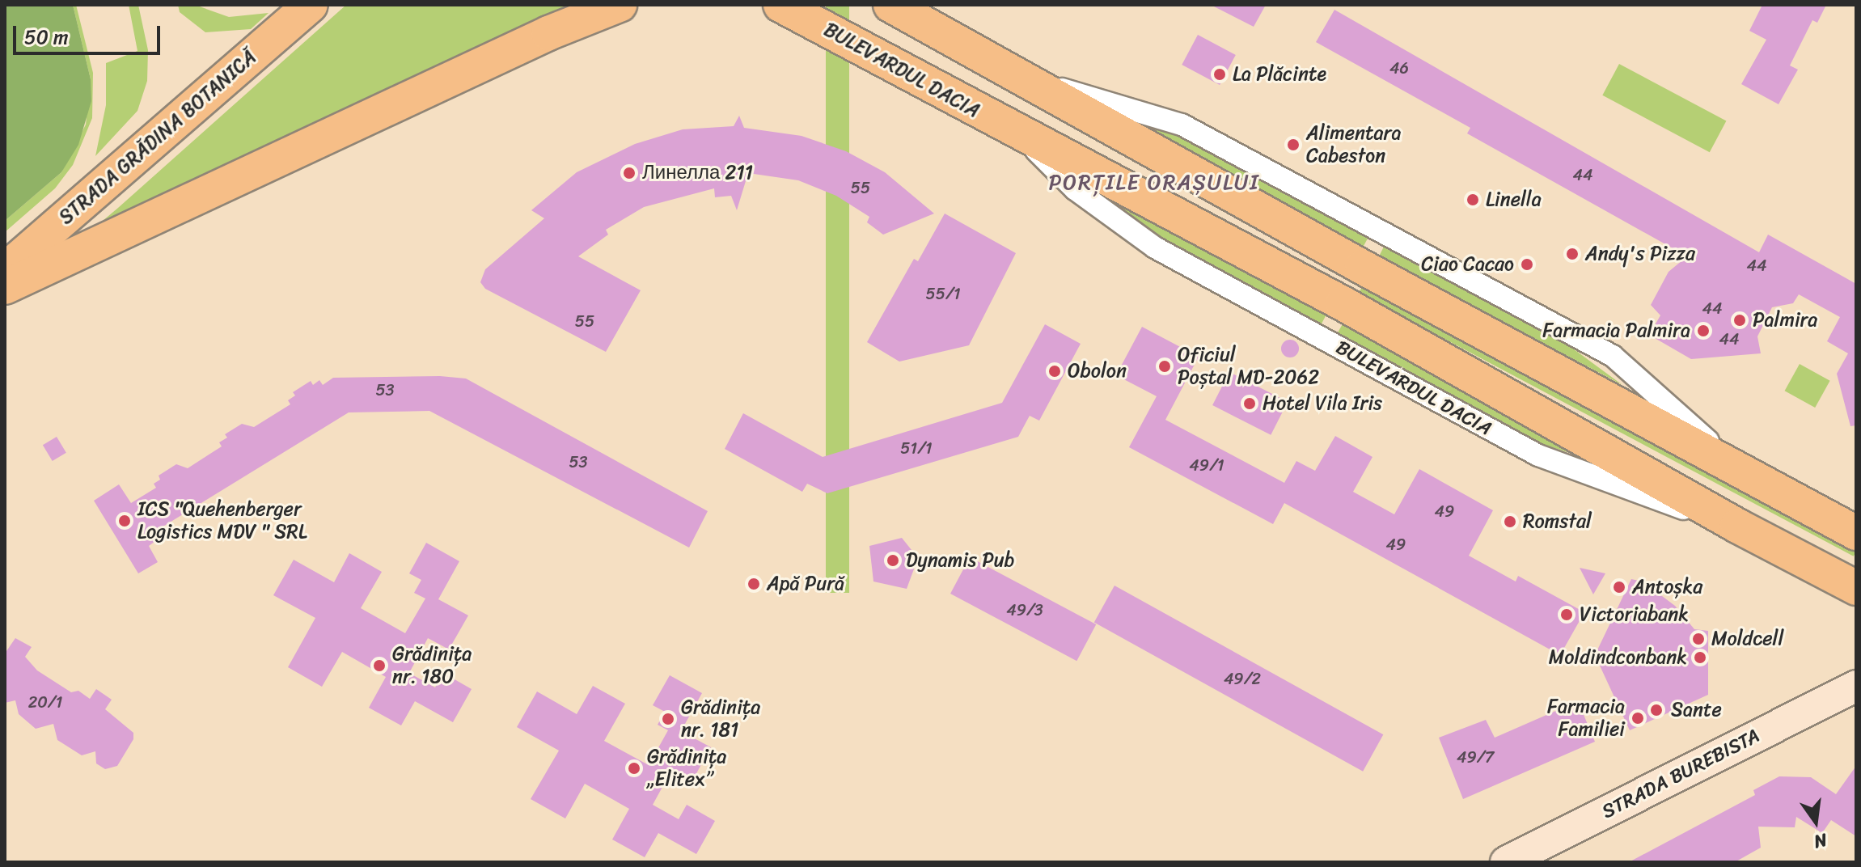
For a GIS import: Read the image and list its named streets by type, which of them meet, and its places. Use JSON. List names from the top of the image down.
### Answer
{
  "streets": {
    "main road": ["BULEVARDUL DACIA", "STRADA GRĂDINA BOTANICĂ", "STRADA BUREBISTA"]
  },
  "districts": ["PORȚILE ORAȘULUI"],
  "places": [
    "La Plăcinte",
    "Alimentara Cabeston",
    "Линелла 211",
    "Linella",
    "Andy's Pizza",
    "Ciao Cacao",
    "Palmira",
    "Farmacia Palmira",
    "Oficiul Poștal MD-2062",
    "Obolon",
    "Hotel Vila Iris",
    "ICS \"Quehenberger Logistics MDV \" SRL",
    "Romstal",
    "Dynamis Pub",
    "Apă Pură",
    "Antoșka",
    "Victoriabank",
    "Moldcell",
    "Moldindconbank",
    "Grădinița nr. 180",
    "Sante",
    "Farmacia Familiei",
    "Grădinița nr. 181",
    "Grădinița „Elitex”"
  ],
  "house_numbers": [
    "46",
    "44",
    "55",
    "44",
    "55/1",
    "44",
    "55",
    "44",
    "53",
    "51/1",
    "53",
    "49/1",
    "49",
    "49",
    "49/3",
    "49/2",
    "20/1",
    "49/7"
  ],
  "scale_bar": "50 m",
  "north": "bottom"
}
